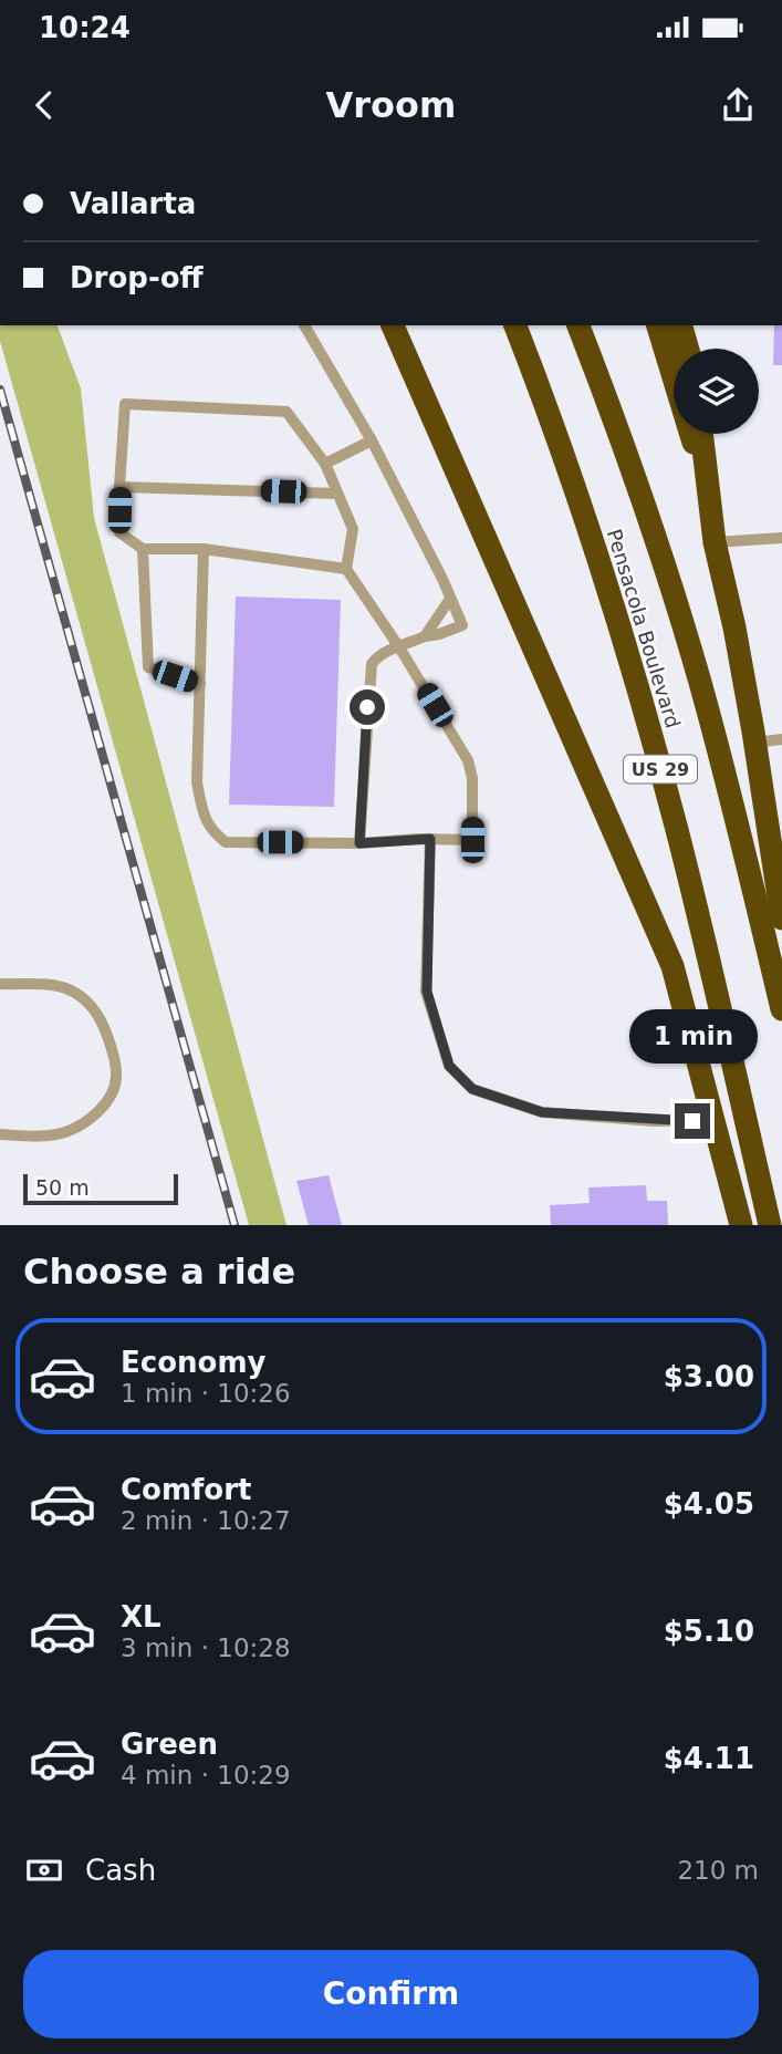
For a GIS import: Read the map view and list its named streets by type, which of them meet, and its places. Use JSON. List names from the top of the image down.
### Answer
{
  "streets": {
    "highway": ["Pensacola Boulevard", "US 29"]
  },
  "scale_bar": "50 m",
  "page": {
    "status": "10:24",
    "header": "Vroom",
    "banner": ["Vallarta", "Drop-off"],
    "bubble": "1 min",
    "scale": "50 m",
    "heading": "Choose a ride",
    "list": [
      {
        "name": "Economy",
        "note": "1 min · 10:26",
        "value": "$3.00"
      },
      {
        "name": "Comfort",
        "note": "2 min · 10:27",
        "value": "$4.05"
      },
      {
        "name": "XL",
        "note": "3 min · 10:28",
        "value": "$5.10"
      },
      {
        "name": "Green",
        "note": "4 min · 10:29",
        "value": "$4.11"
      }
    ],
    "pay": ["Cash", "210 m"],
    "buttons": "Confirm"
  }
}
